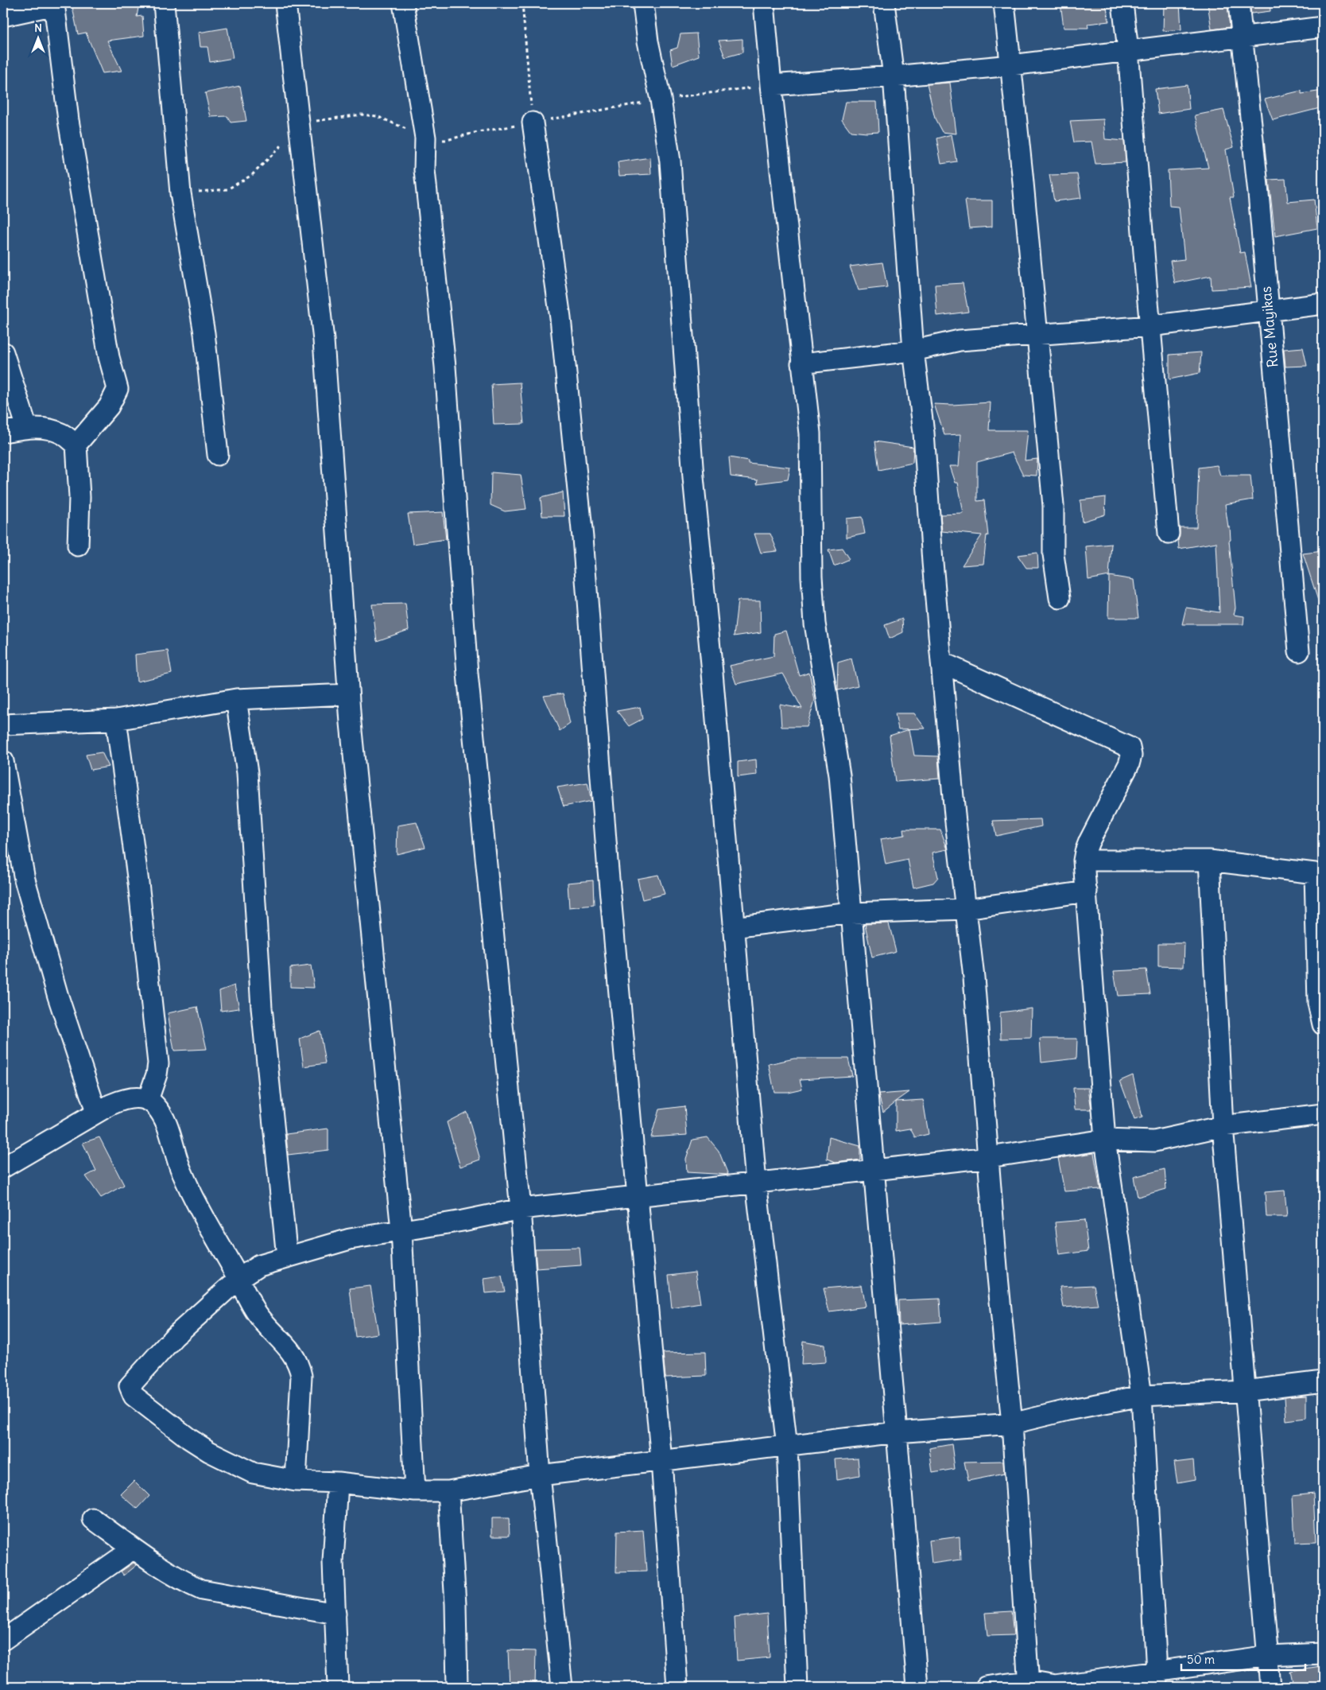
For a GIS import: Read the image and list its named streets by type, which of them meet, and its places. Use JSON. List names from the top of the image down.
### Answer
{
  "streets": {
    "street": ["Rue Mayikas"]
  },
  "scale_bar": "50 m",
  "north": "top"
}
